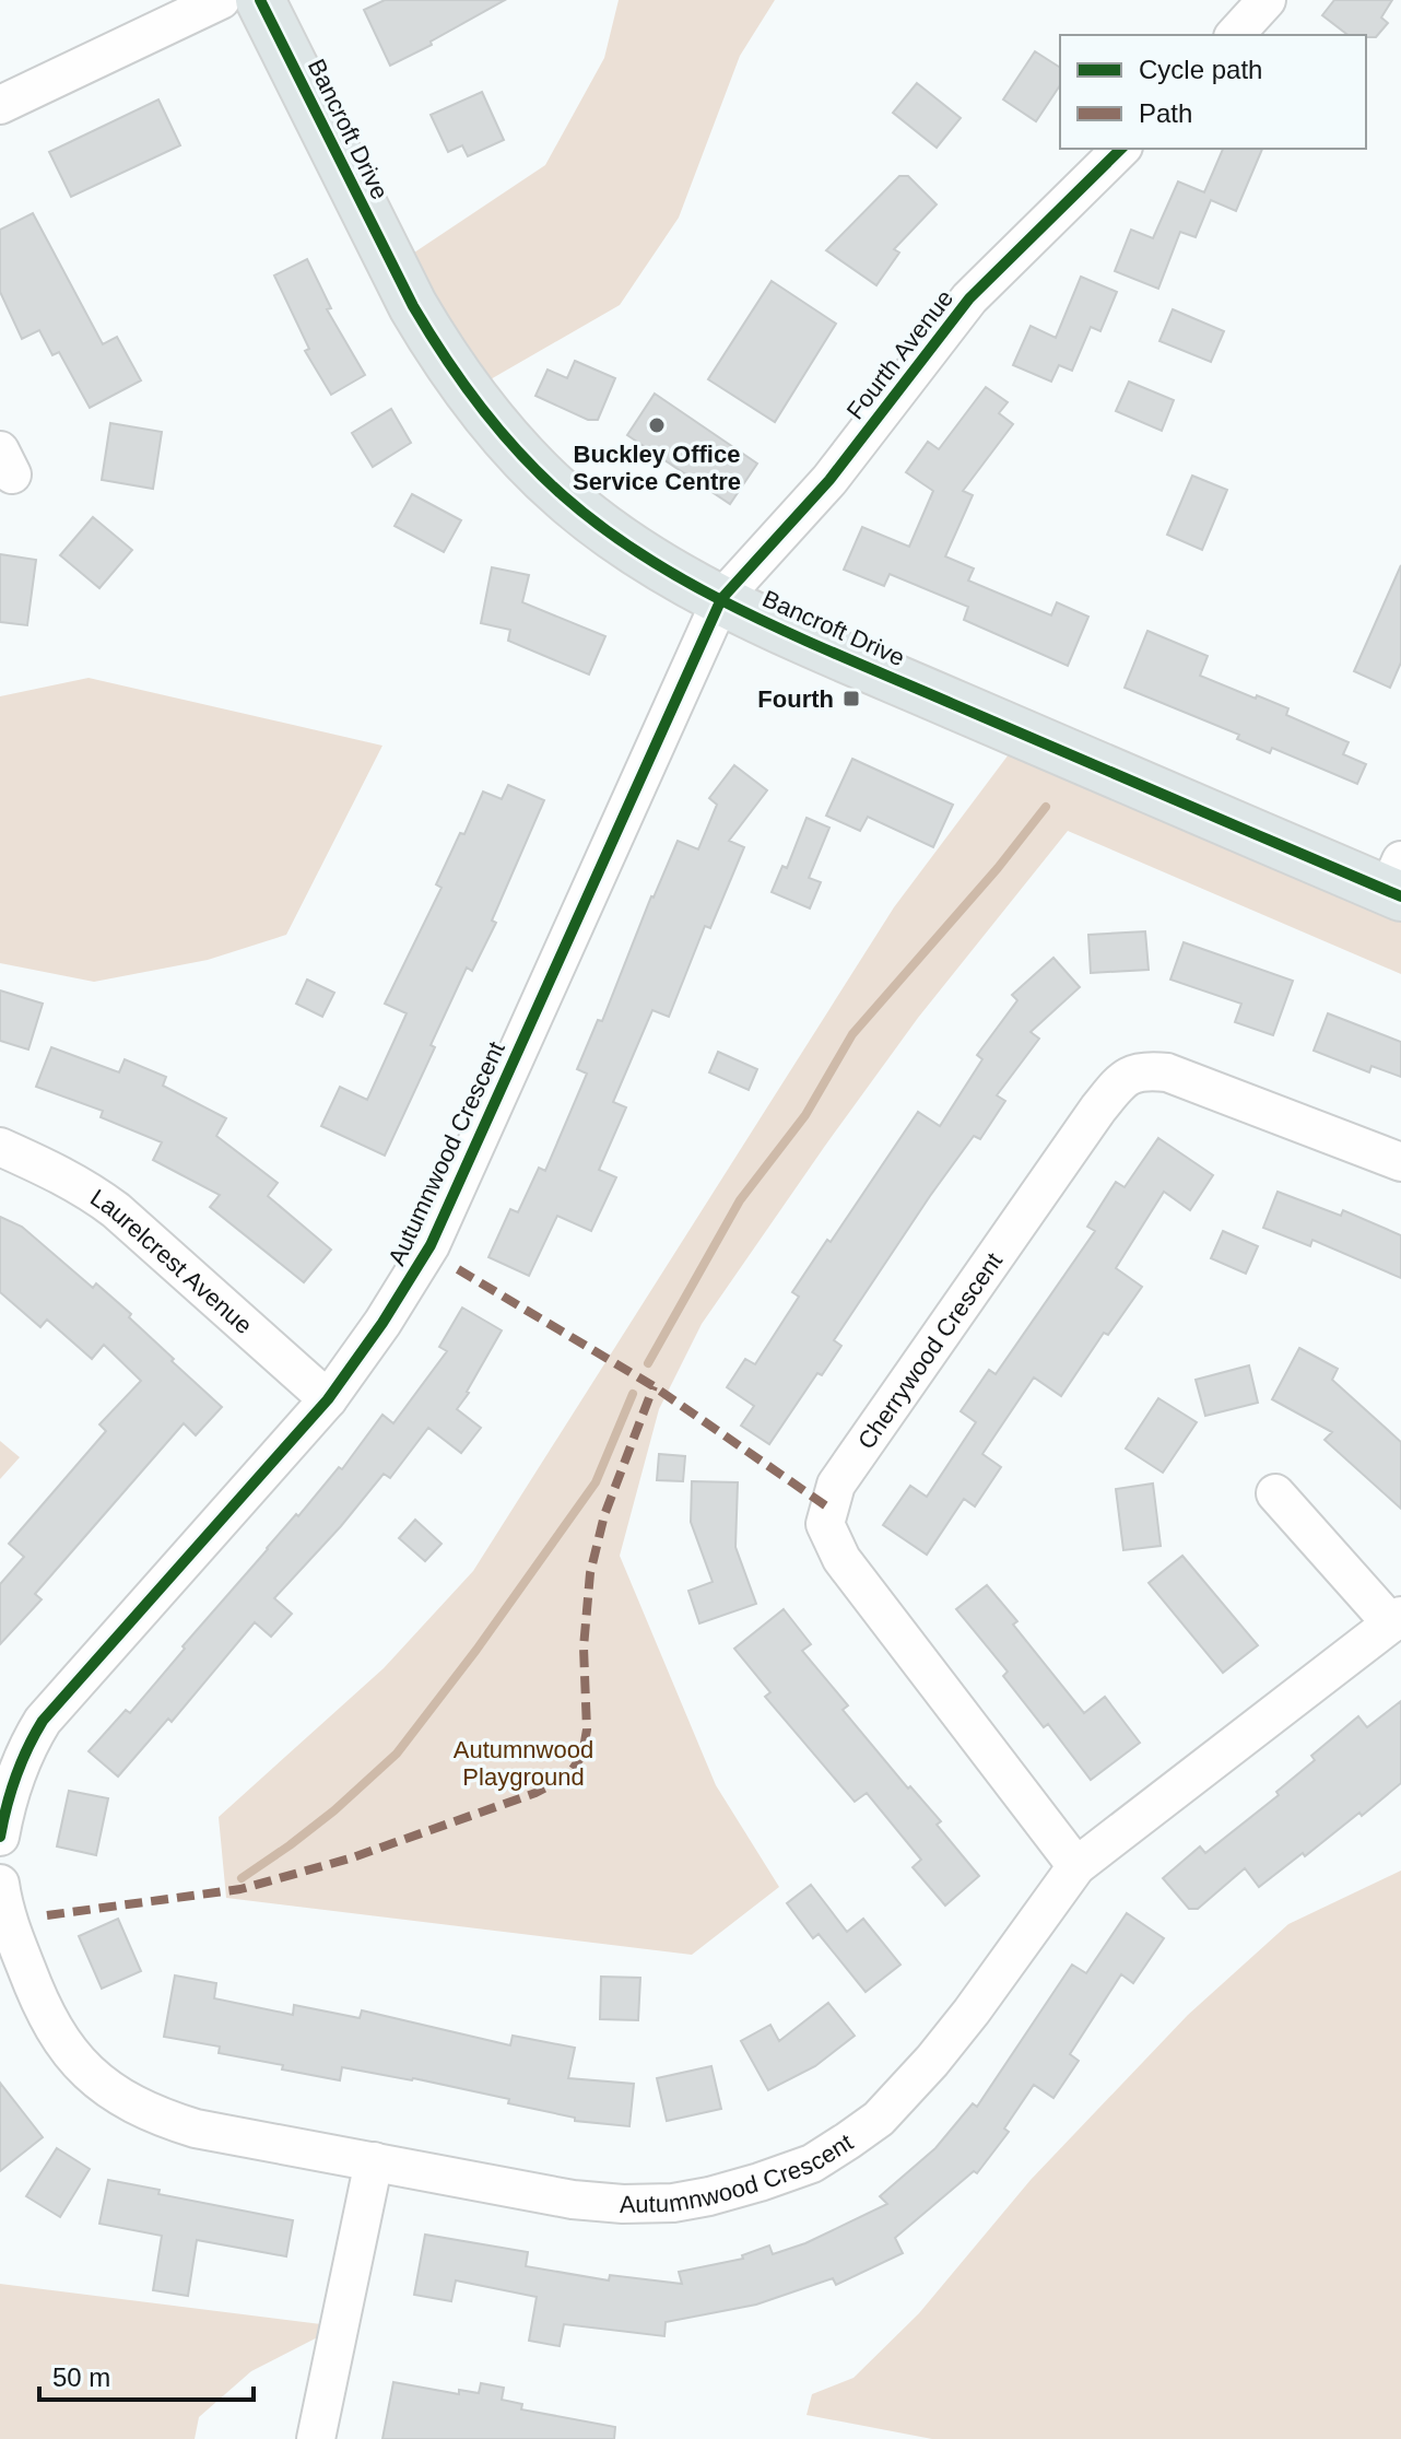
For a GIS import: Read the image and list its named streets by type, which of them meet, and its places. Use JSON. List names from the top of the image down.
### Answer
{
  "streets": {
    "main road": ["Bancroft Drive"],
    "street": [
      "Fourth Avenue",
      "Autumnwood Crescent",
      "Laurelcrest Avenue",
      "Cherrywood Crescent"
    ]
  },
  "crossings": [
    ["Bancroft Drive", "Fourth Avenue"],
    ["Bancroft Drive", "Autumnwood Crescent"],
    ["Fourth Avenue", "Autumnwood Crescent"],
    ["Autumnwood Crescent", "Laurelcrest Avenue"],
    ["Autumnwood Crescent", "Cherrywood Crescent"]
  ],
  "parks": ["Autumnwood Playground"],
  "places": {
    "other": ["Buckley Office Service Centre"],
    "transit": ["Fourth"]
  },
  "legend": ["Cycle path", "Path"],
  "scale_bar": "50 m"
}
